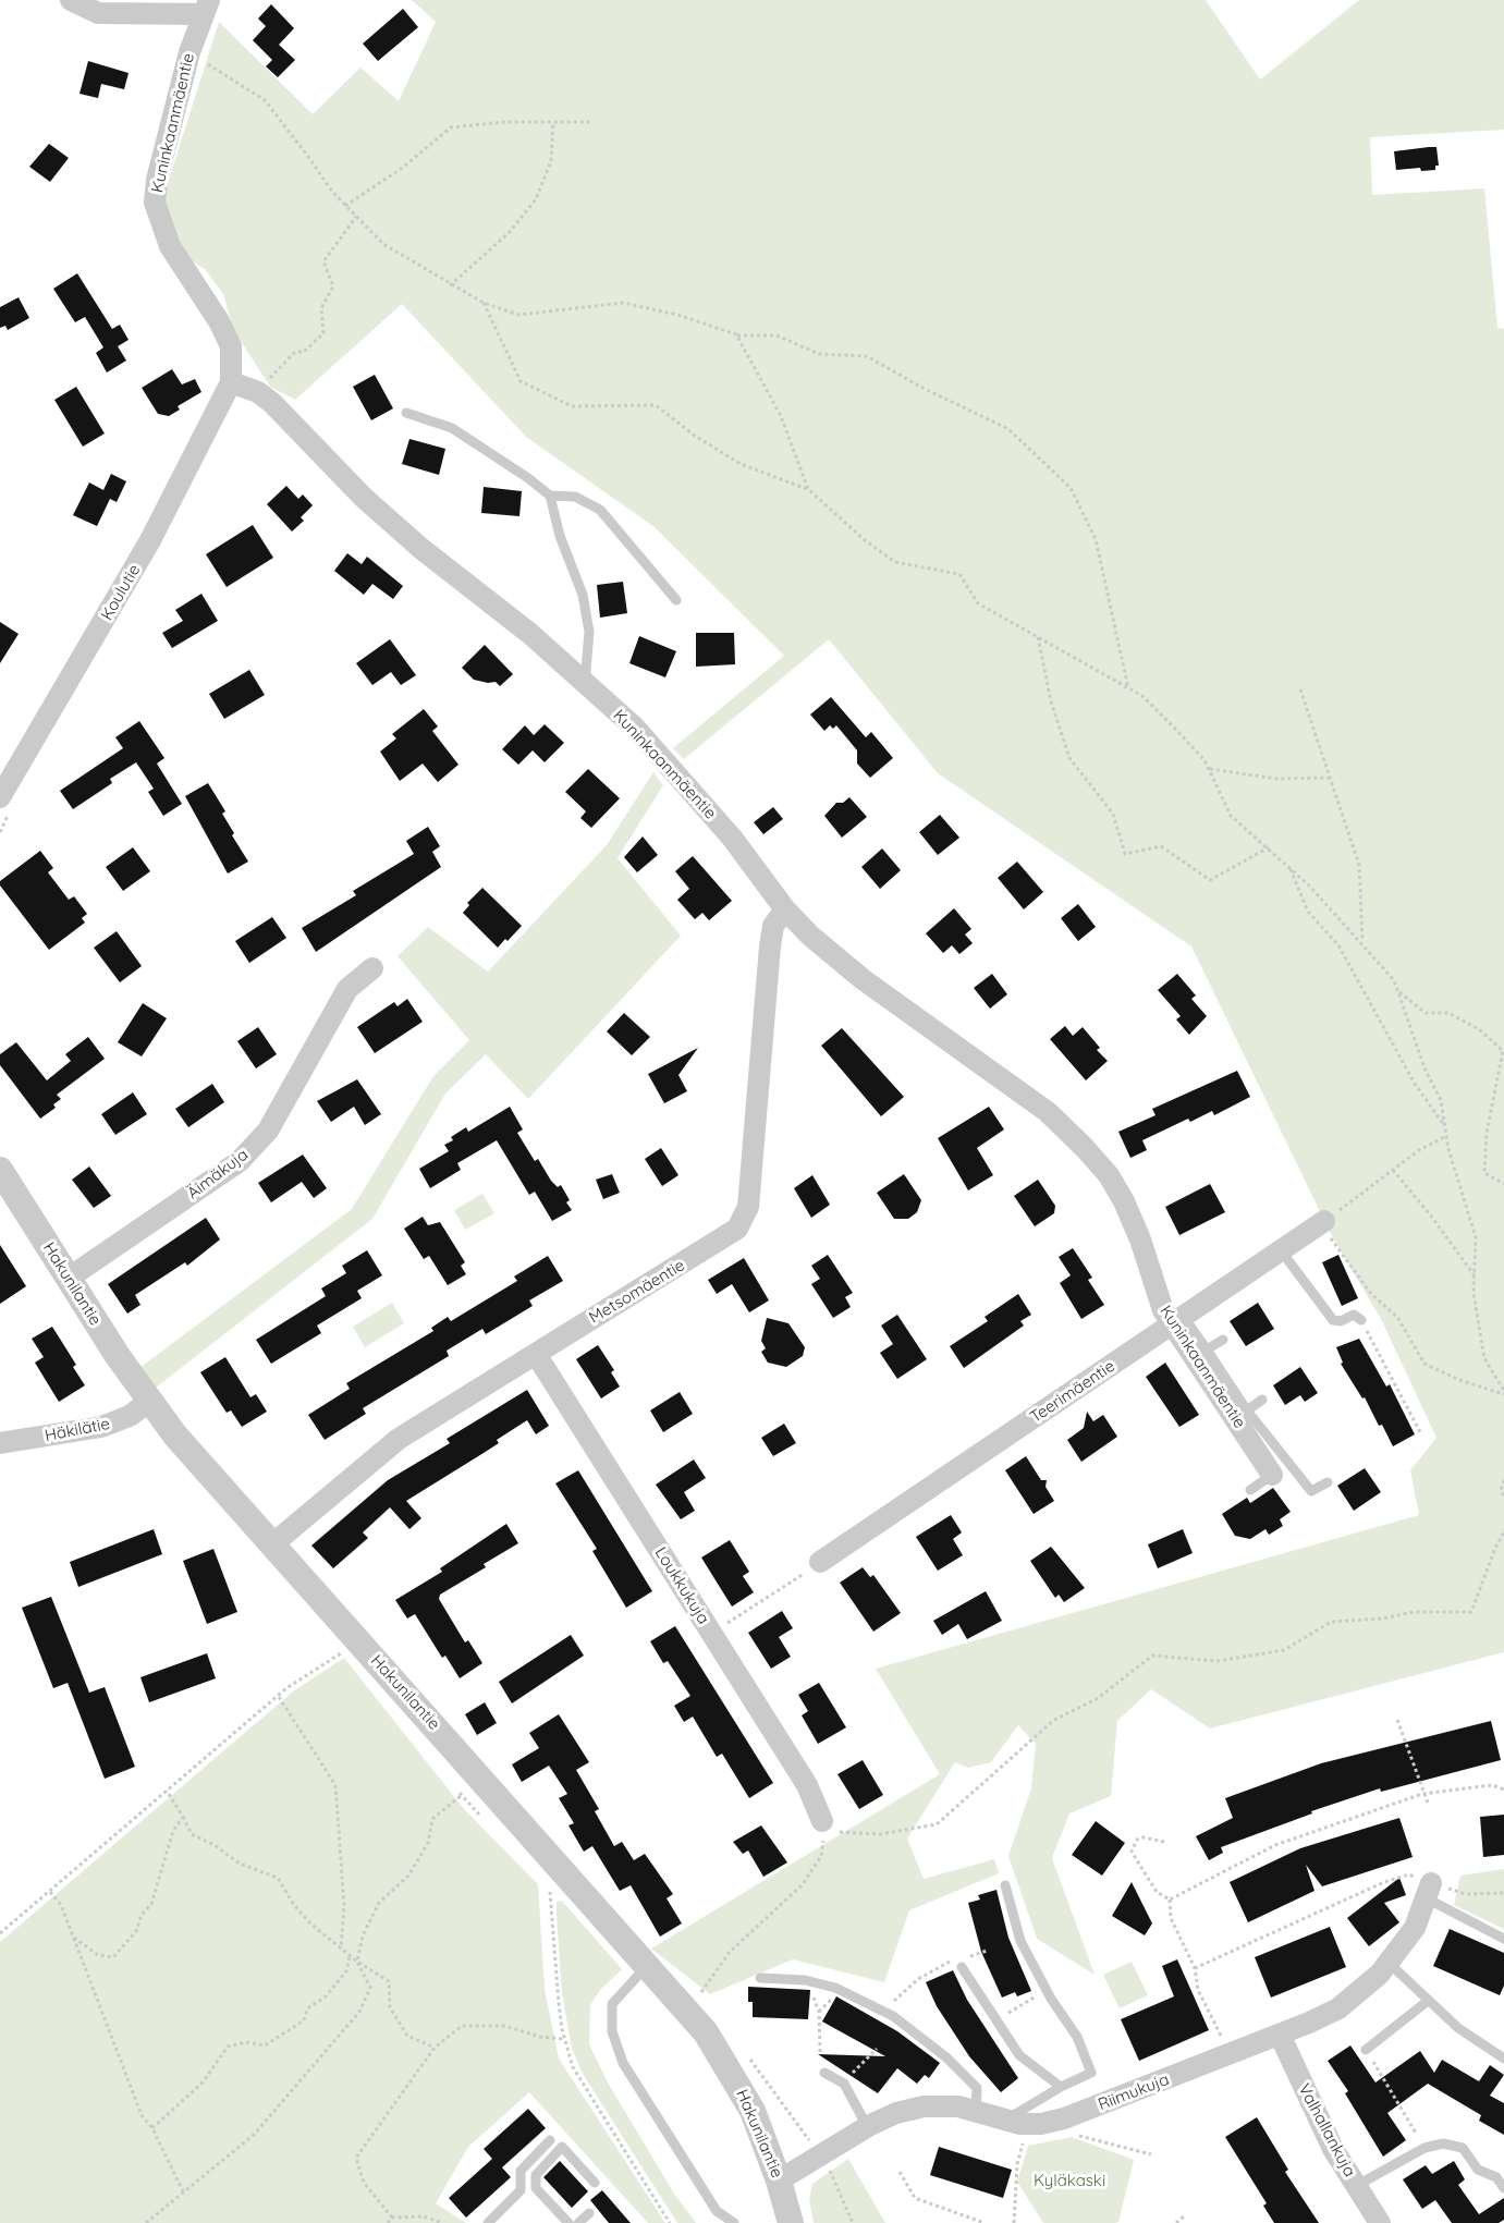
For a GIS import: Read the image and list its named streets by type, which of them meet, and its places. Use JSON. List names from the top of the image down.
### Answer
{
  "streets": {
    "street": [
      "Kuninkaanmäentie",
      "Koulutie",
      "Äimäkuja",
      "Hakunilantie",
      "Metsomäentie",
      "Teerimäentie",
      "Häkilätie",
      "Loukkukuja",
      "Riimukuja",
      "Valhallankuja"
    ]
  },
  "crossings": [
    ["Kuninkaanmäentie", "Koulutie"],
    ["Kuninkaanmäentie", "Metsomäentie"],
    ["Kuninkaanmäentie", "Teerimäentie"],
    ["Äimäkuja", "Hakunilantie"],
    ["Hakunilantie", "Metsomäentie"],
    ["Hakunilantie", "Häkilätie"],
    ["Hakunilantie", "Riimukuja"],
    ["Metsomäentie", "Loukkukuja"],
    ["Riimukuja", "Valhallankuja"]
  ],
  "parks": ["Kyläkaski"]
}
